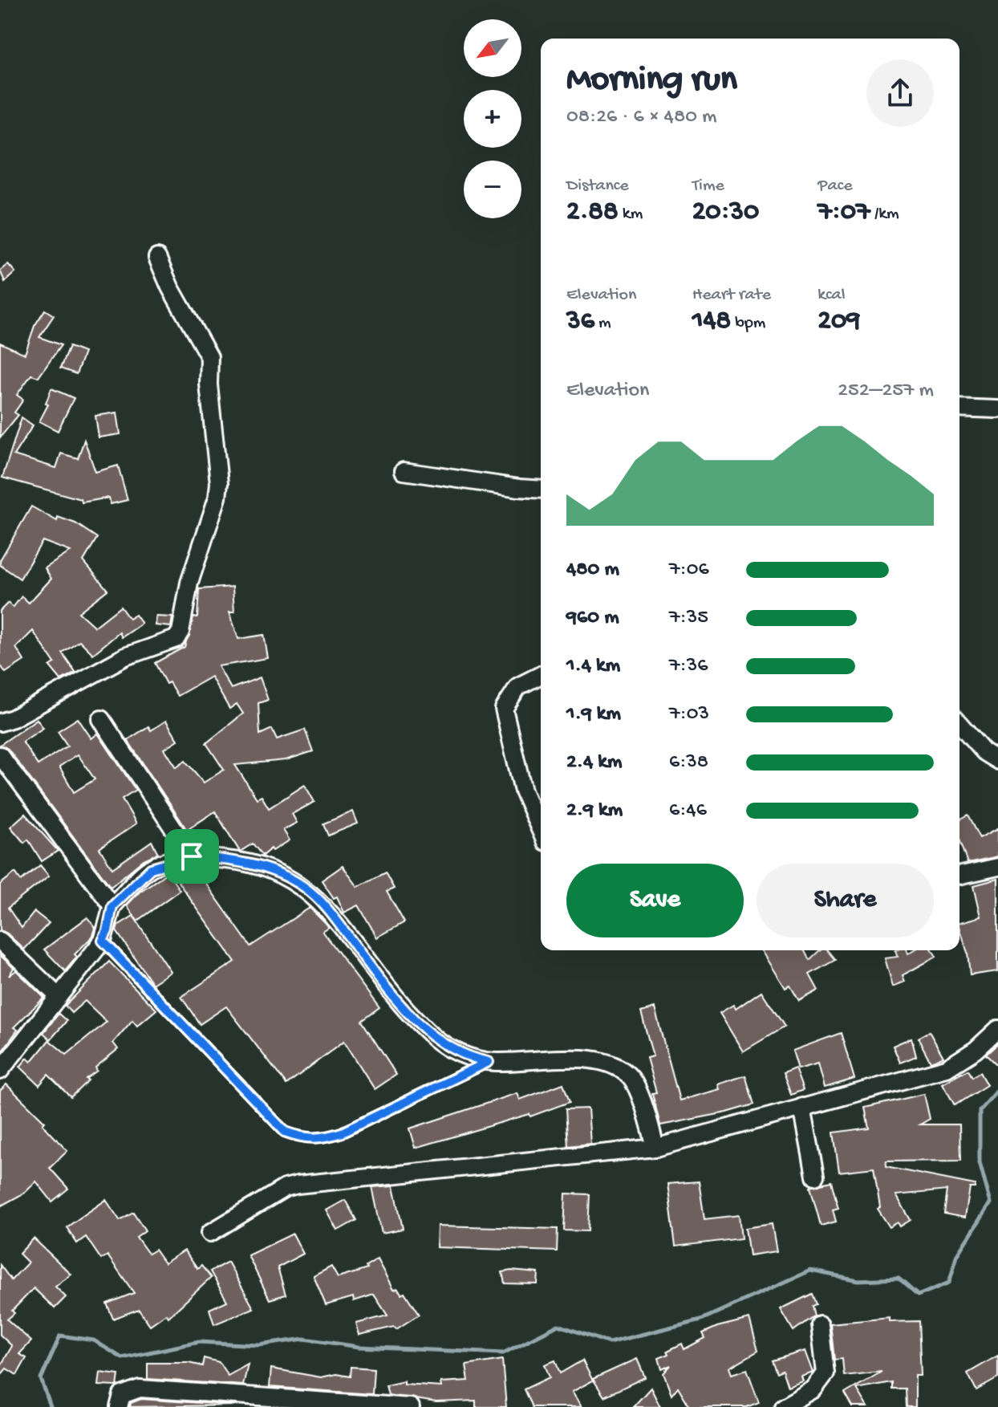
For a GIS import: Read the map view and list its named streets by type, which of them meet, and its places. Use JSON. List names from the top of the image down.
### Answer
{
  "north": "bottom left",
  "page": {
    "map_buttons": ["+", "−"],
    "heading": ["Morning run", "08:26 · 6 × 480 m"],
    "stats": [
      ["Distance", "2.88 km"],
      ["Time", "20:30"],
      ["Pace", "7:07 /km"],
      ["Elevation", "36 m"],
      ["Heart rate", "148 bpm"],
      ["kcal", "209"]
    ],
    "chart": ["Elevation", "252–257 m"],
    "list": [
      {
        "name": "480 m",
        "note": "7:06"
      },
      {
        "name": "960 m",
        "note": "7:35"
      },
      {
        "name": "1.4 km",
        "note": "7:36"
      },
      {
        "name": "1.9 km",
        "note": "7:03"
      },
      {
        "name": "2.4 km",
        "note": "6:38"
      },
      {
        "name": "2.9 km",
        "note": "6:46"
      }
    ],
    "buttons": ["Save", "Share"]
  }
}
